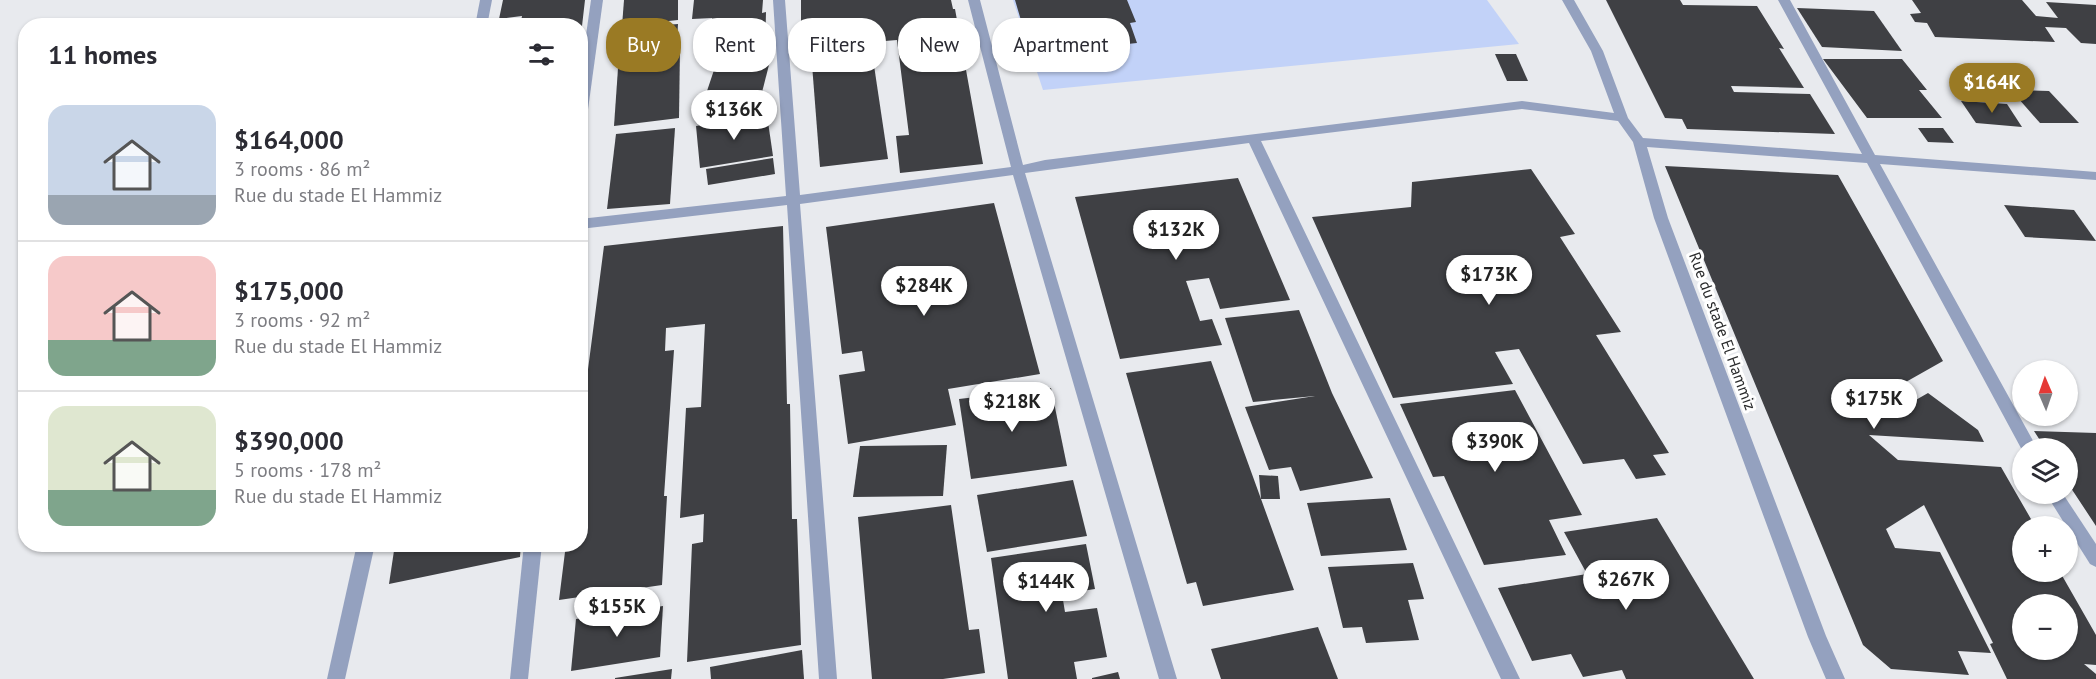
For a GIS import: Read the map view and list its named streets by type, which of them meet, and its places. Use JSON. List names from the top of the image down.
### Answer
{
  "streets": {
    "street": ["Rue du stade El Hammiz"]
  },
  "north": "top",
  "page": {
    "chip": [
      "Buy",
      "Rent",
      "Filters",
      "New",
      "Apartment"
    ],
    "heading": "11 homes",
    "price": [
      "$164K",
      "$136K",
      "$132K",
      "$173K",
      "$284K",
      "$175K",
      "$218K",
      "$390K",
      "$267K",
      "$144K",
      "$155K"
    ],
    "list": [
      {
        "name": "$164,000",
        "note": "3 rooms · 86 m² · Rue du stade El Hammiz"
      },
      {
        "name": "$175,000",
        "note": "3 rooms · 92 m² · Rue du stade El Hammiz"
      },
      {
        "name": "$390,000",
        "note": "5 rooms · 178 m² · Rue du stade El Hammiz"
      }
    ],
    "map_buttons": ["+", "−"]
  }
}
